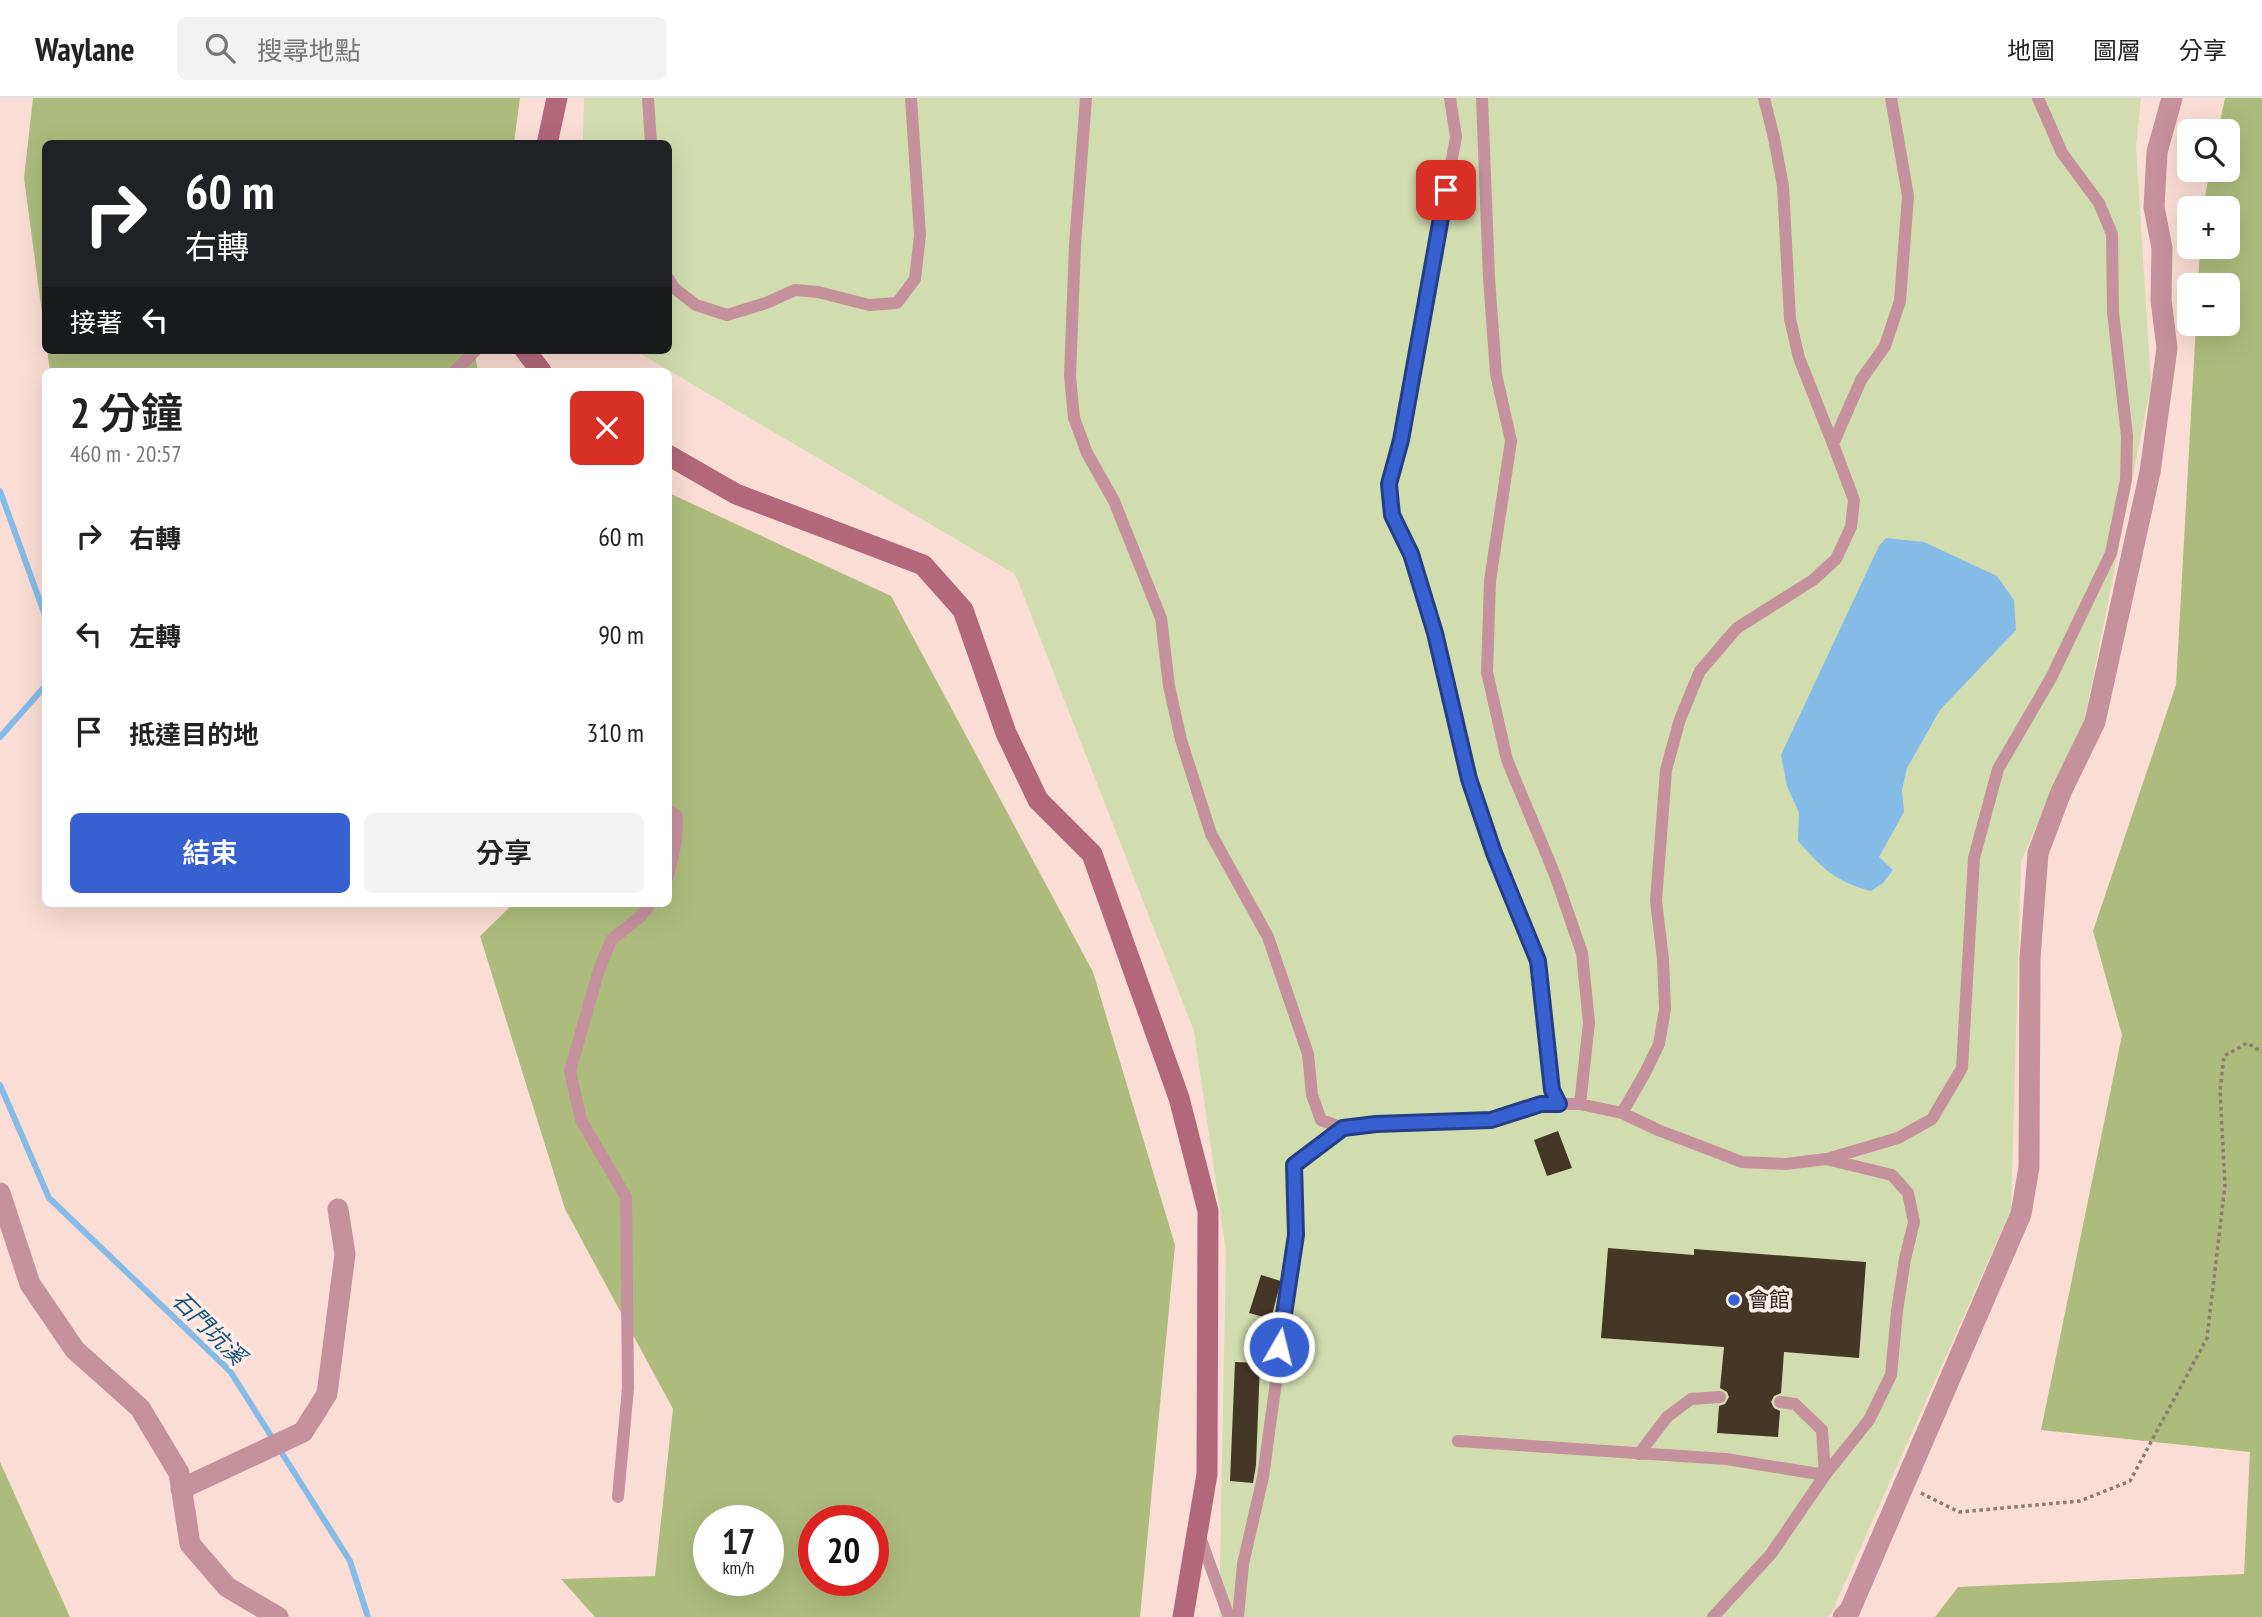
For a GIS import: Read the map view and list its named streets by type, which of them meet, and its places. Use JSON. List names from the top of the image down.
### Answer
{
  "water": ["石門坑溪"],
  "places": ["會館"],
  "page": {
    "header": "Waylane",
    "search": "搜尋地點",
    "nav": ["地圖", "圖層", "分享"],
    "map_buttons": ["+", "−"],
    "turn": ["60 m", "右轉"],
    "then": "接著",
    "heading": ["2 分鐘", "460 m · 20:57"],
    "list": [
      {
        "name": "右轉",
        "value": "60 m"
      },
      {
        "name": "左轉",
        "value": "90 m"
      },
      {
        "name": "抵達目的地",
        "value": "310 m"
      }
    ],
    "buttons": ["結束", "分享"],
    "speed": "17 km/h",
    "limit": "20"
  }
}
